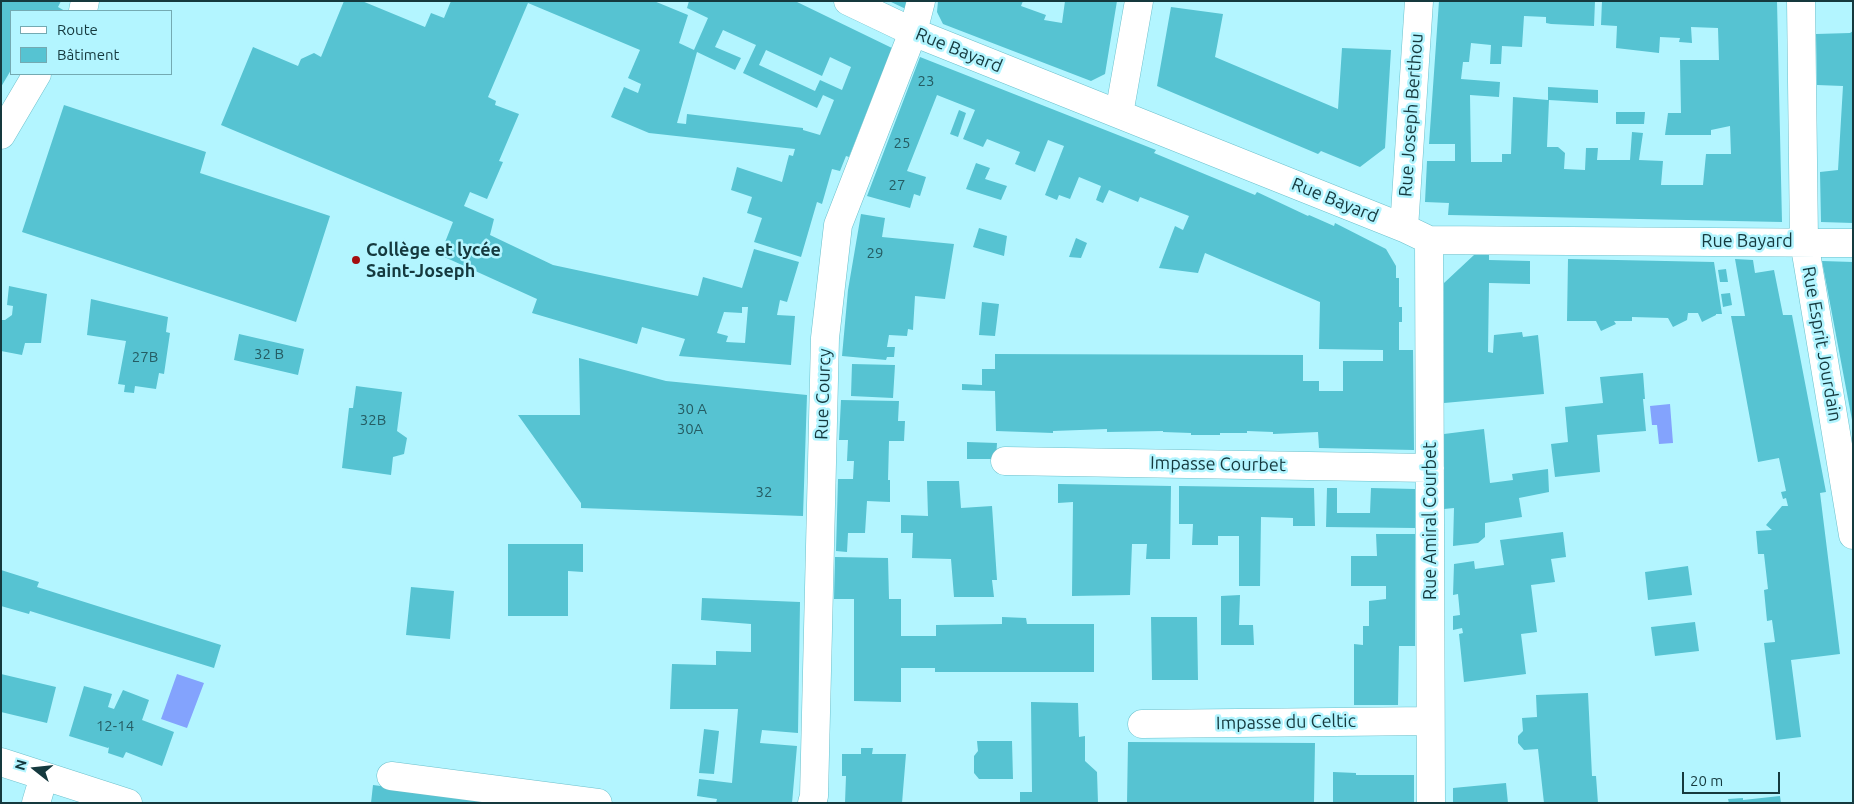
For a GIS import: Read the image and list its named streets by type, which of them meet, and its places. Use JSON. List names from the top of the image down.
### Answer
{
  "streets": {
    "street": [
      "Rue Bayard",
      "Rue Joseph Berthou",
      "Rue Esprit Jourdain",
      "Rue Courcy",
      "Impasse Courbet",
      "Rue Amiral Courbet",
      "Impasse du Celtic"
    ]
  },
  "crossings": [
    ["Rue Bayard", "Rue Joseph Berthou"],
    ["Rue Bayard", "Rue Esprit Jourdain"],
    ["Rue Bayard", "Rue Courcy"],
    ["Rue Bayard", "Rue Amiral Courbet"],
    ["Impasse Courbet", "Rue Amiral Courbet"],
    ["Rue Amiral Courbet", "Impasse du Celtic"]
  ],
  "places": ["Collège et lycée Saint-Joseph"],
  "house_numbers": [
    "23",
    "25",
    "27",
    "29",
    "32 B",
    "27B",
    "30 A",
    "32B",
    "30A",
    "32",
    "12-14"
  ],
  "legend": ["Route", "Bâtiment"],
  "scale_bar": "20 m",
  "north": "left"
}
